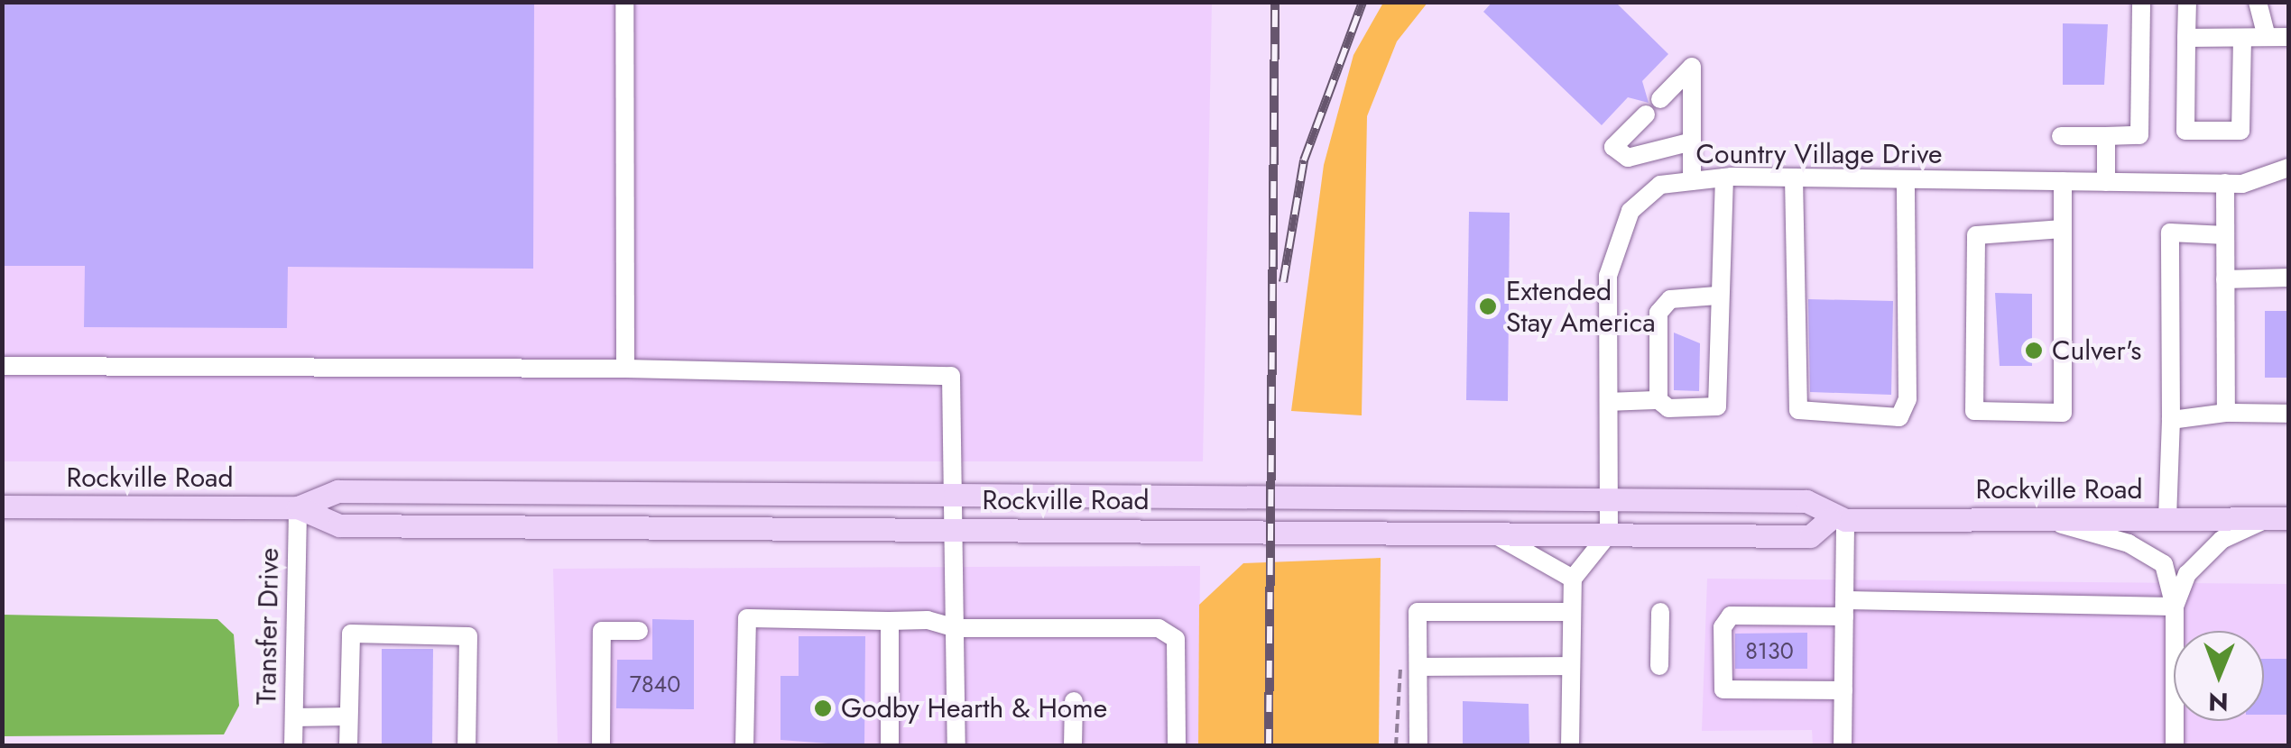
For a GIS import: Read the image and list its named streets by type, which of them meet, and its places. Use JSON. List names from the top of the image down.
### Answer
{
  "streets": {
    "main road": ["Rockville Road"],
    "street": ["Country Village Drive", "Transfer Drive"]
  },
  "crossings": [
    ["Country Village Drive", "Rockville Road"],
    ["Rockville Road", "Transfer Drive"]
  ],
  "places": ["Extended Stay America", "Culver's", "Godby Hearth & Home"],
  "house_numbers": ["8130", "7840"],
  "north": "bottom"
}
